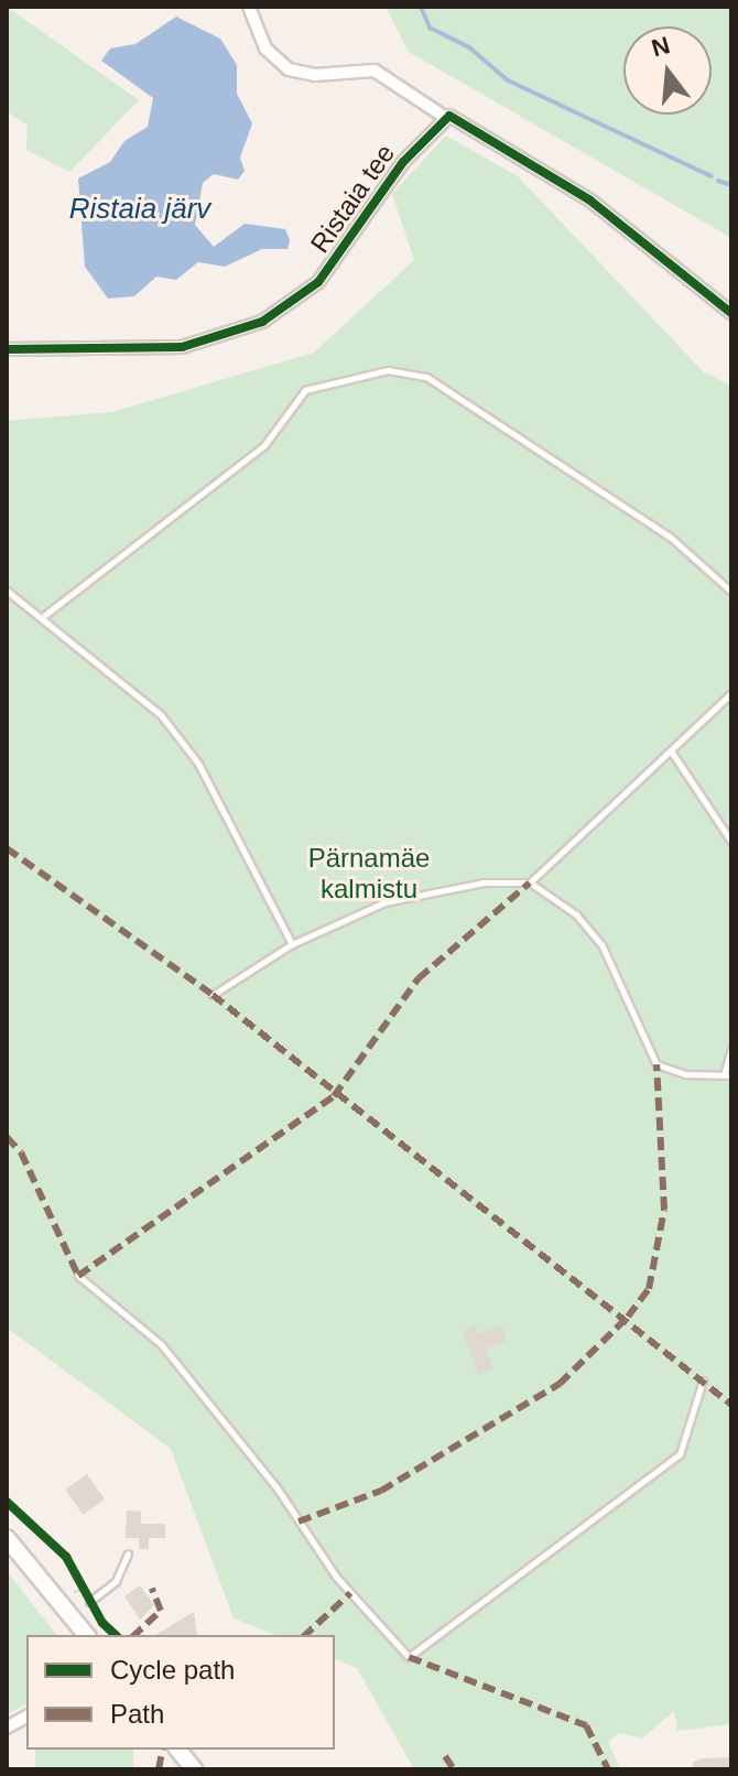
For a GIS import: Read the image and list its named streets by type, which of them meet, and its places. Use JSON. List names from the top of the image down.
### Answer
{
  "streets": {
    "street": ["Ristaia tee"]
  },
  "water": ["Ristaia järv"],
  "parks": ["Pärnamäe kalmistu"],
  "legend": ["Cycle path", "Path"],
  "north": "top"
}
